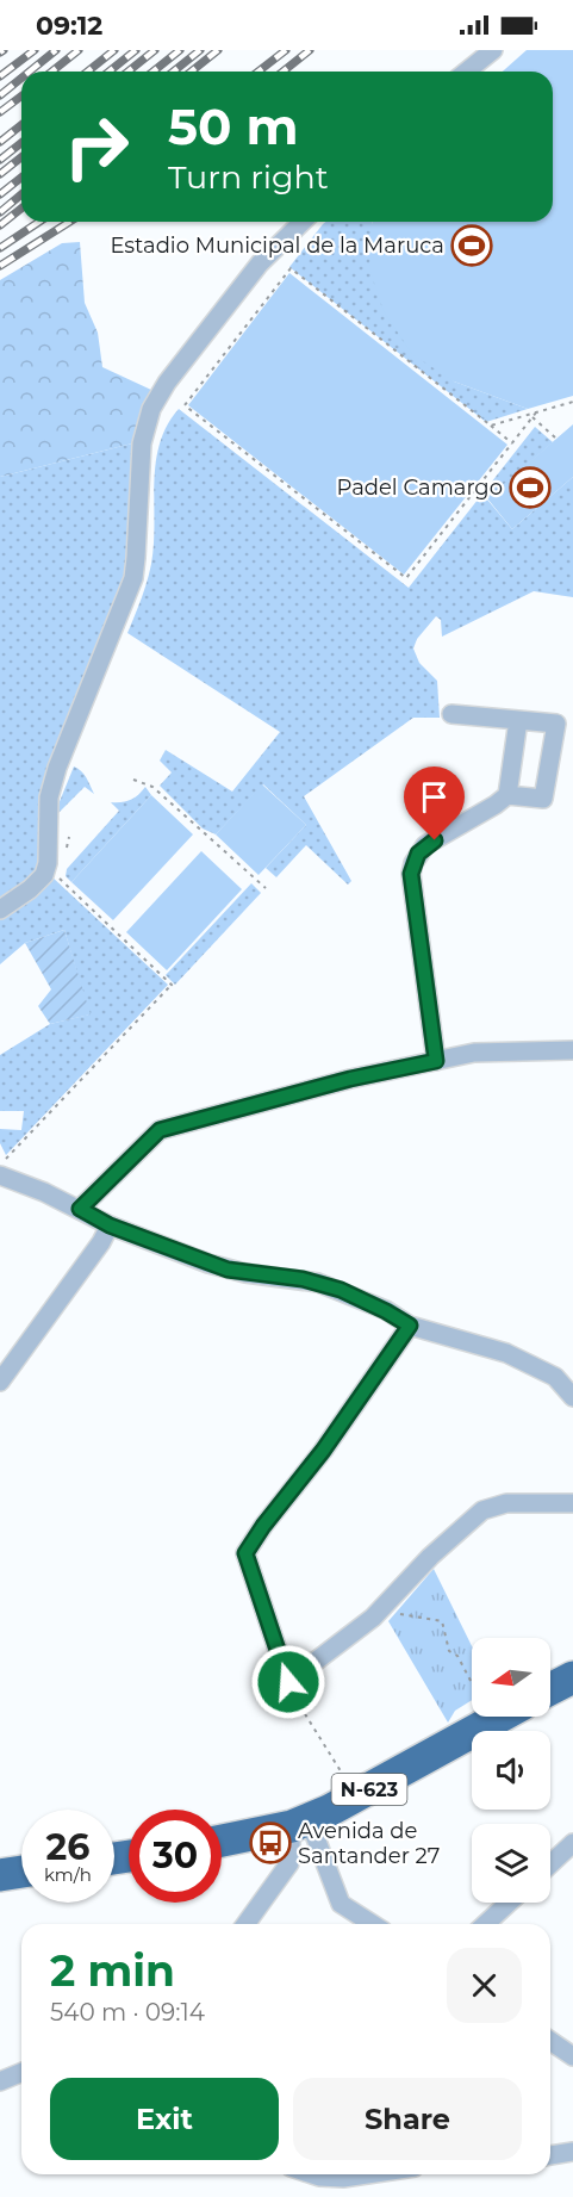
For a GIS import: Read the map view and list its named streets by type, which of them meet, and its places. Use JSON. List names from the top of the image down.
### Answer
{
  "streets": {
    "highway": ["N-623"]
  },
  "places": {
    "sports": ["Estadio Municipal de la Maruca", "Padel Camargo"],
    "bus stop": ["Avenida de Santander 27"]
  },
  "north": "left",
  "page": {
    "status": "09:12",
    "turn": ["50 m", "Turn right"],
    "speed": "26 km/h",
    "limit": "30",
    "heading": ["2 min", "540 m · 09:14"],
    "buttons": ["Exit", "Share"]
  }
}
